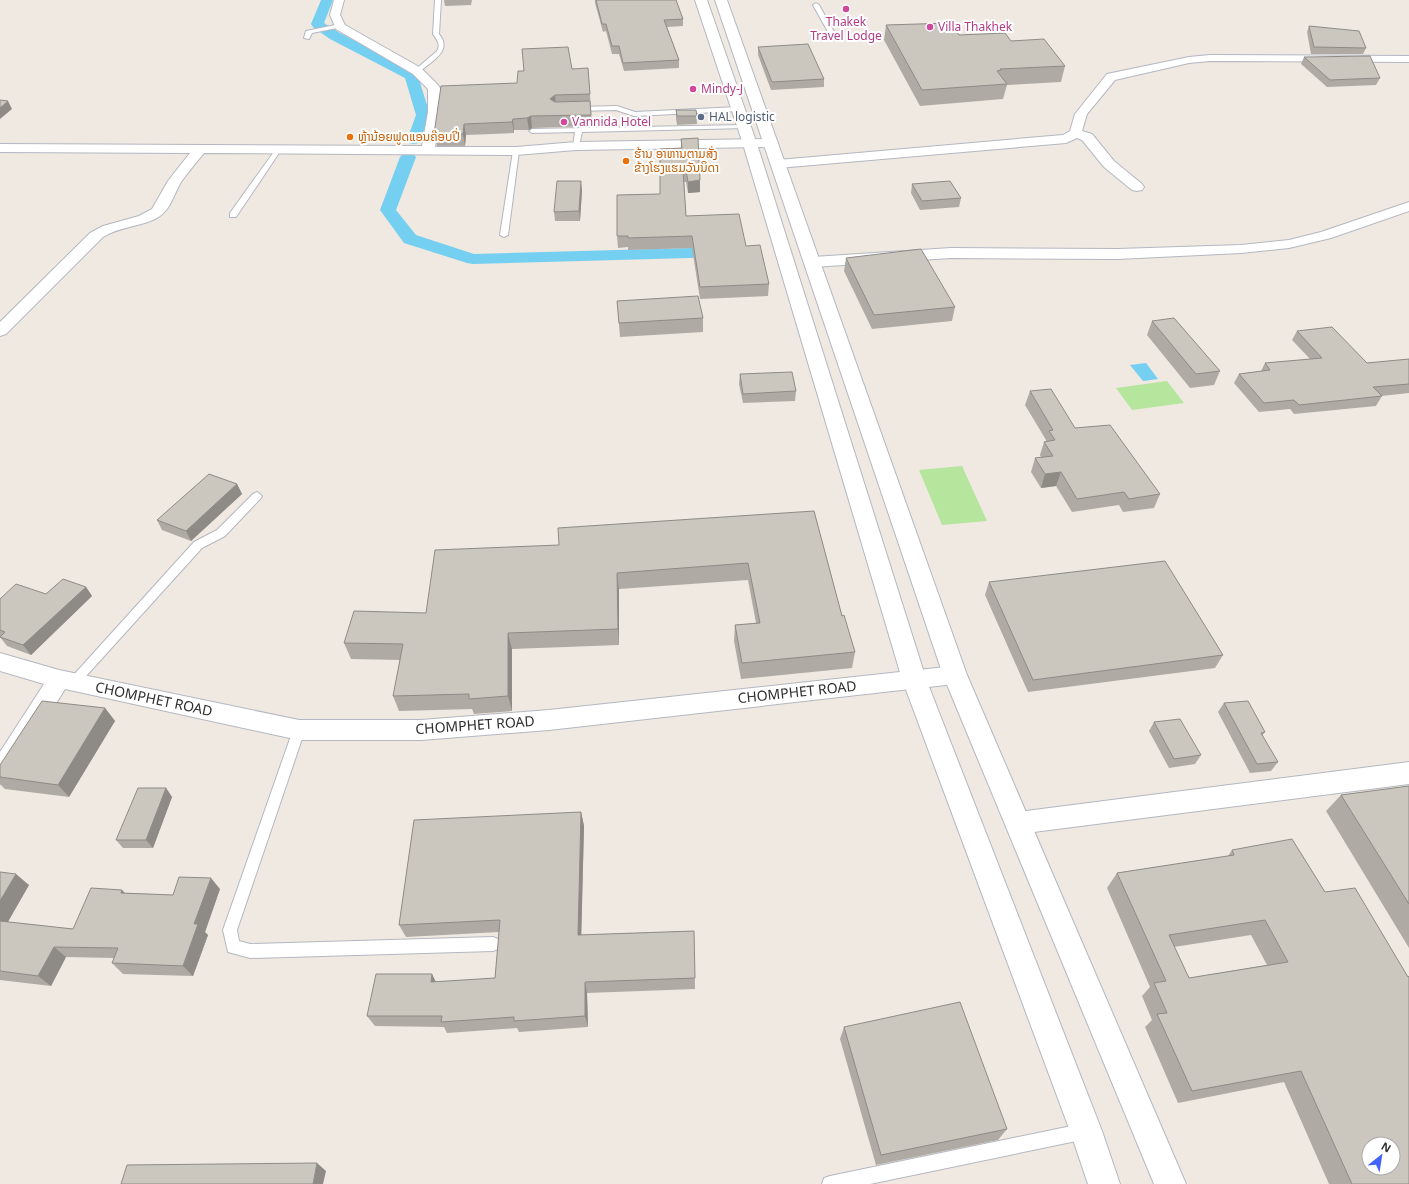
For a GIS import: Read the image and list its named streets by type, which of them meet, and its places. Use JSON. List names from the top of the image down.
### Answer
{
  "streets": {
    "street": ["CHOMPHET ROAD"]
  },
  "places": [
    "Thakek Travel Lodge",
    "Villa Thakhek",
    "Mindy-J",
    "HAL logistic",
    "Vannida Hotel",
    "ຫຼ້ານ້ອຍຟູດແອນຄ໊ອບປີ່",
    "ຮ້ານ ອາຫານຕາມສັ່ງ ຂ້າງໂຮງແຮມວັນນິດາ"
  ],
  "north": "top right"
}
